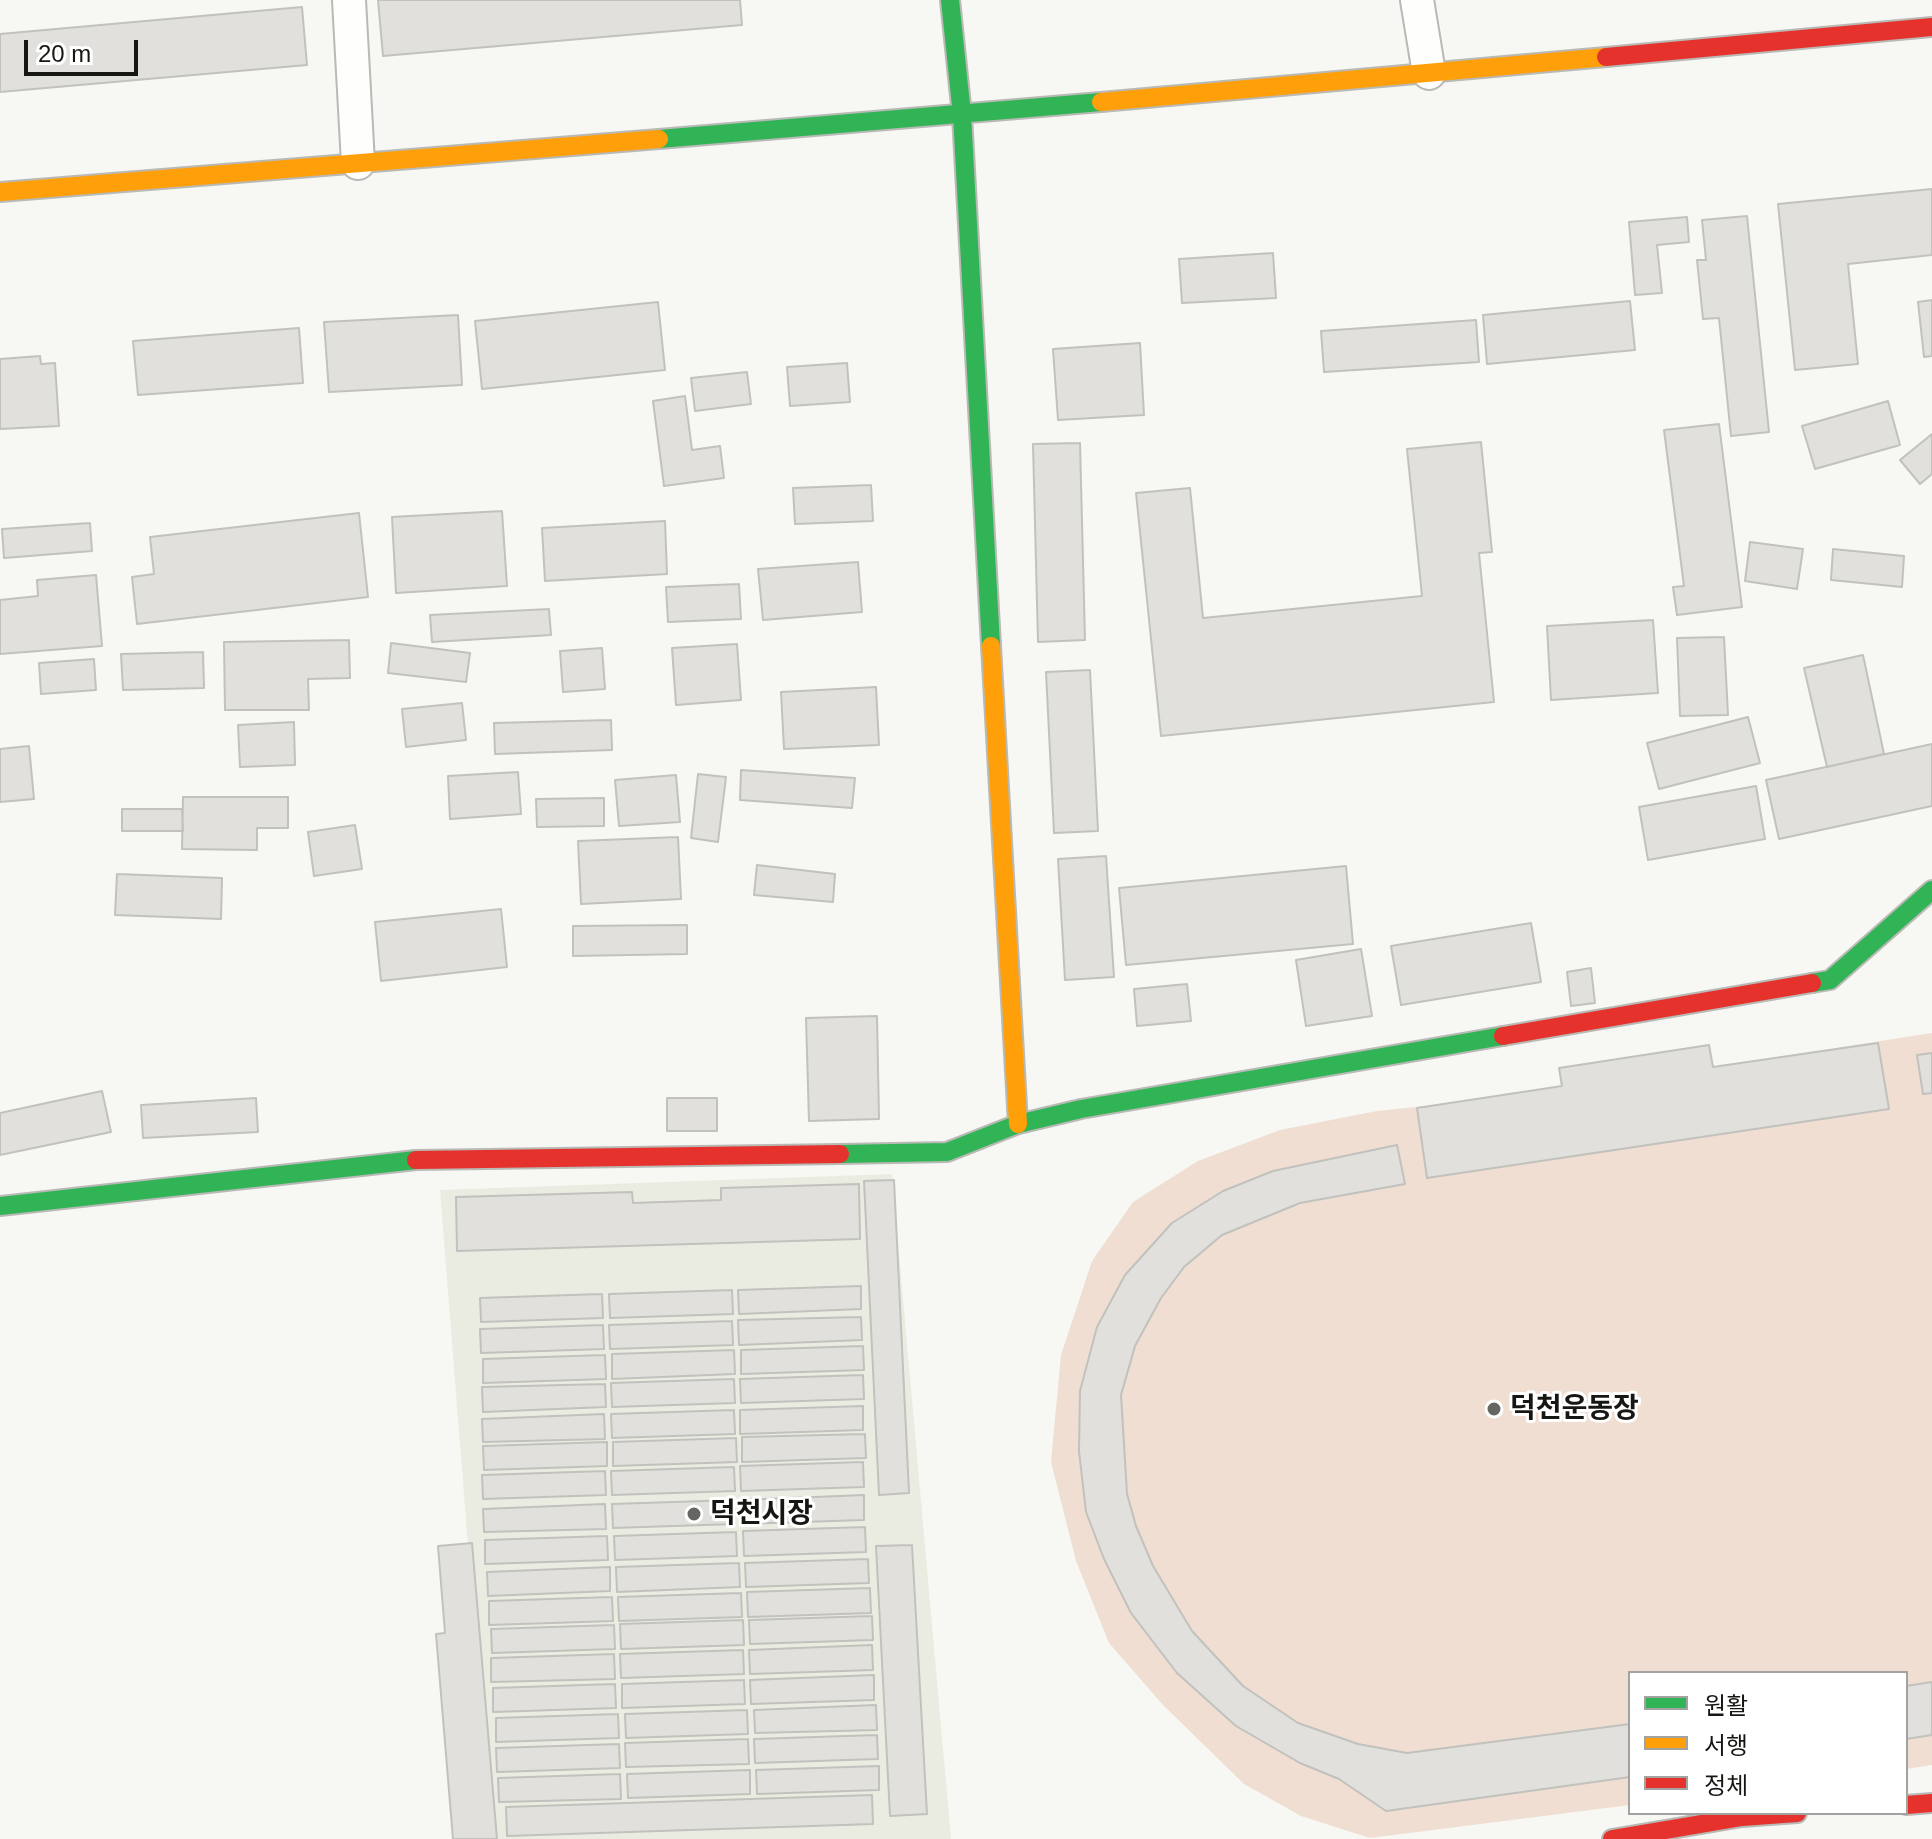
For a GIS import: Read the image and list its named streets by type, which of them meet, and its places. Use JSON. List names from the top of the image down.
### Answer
{
  "places": ["덕천운동장", "덕천시장"],
  "legend": ["원활", "서행", "정체"],
  "scale_bar": "20 m"
}
